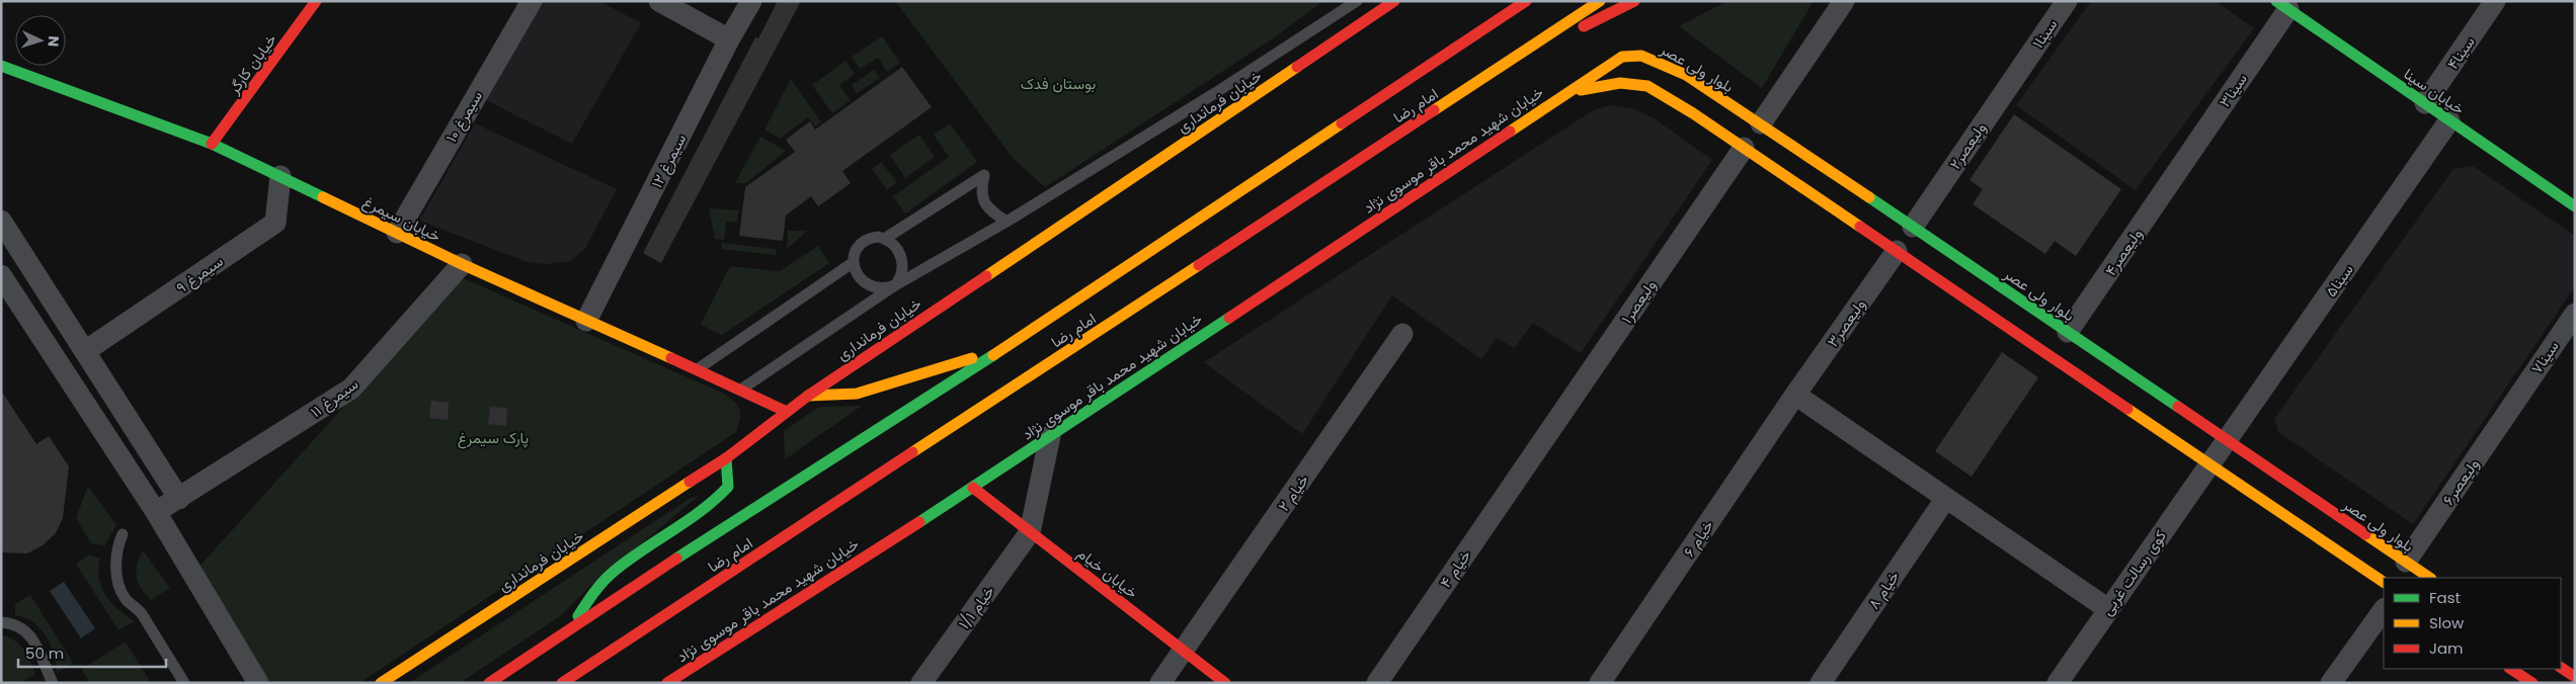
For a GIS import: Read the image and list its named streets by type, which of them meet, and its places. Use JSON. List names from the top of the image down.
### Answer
{
  "streets": {
    "main road": [
      "خیابان کارگر",
      "بلوار ولی عصر",
      "خیابان سینا",
      "خیابان فرمانداری",
      "امام رضا",
      "خیابان شهید محمد باقر موسوی نژاد",
      "خیابان سیمرغ",
      "خیابان خیام"
    ],
    "street": [
      "سینا۱",
      "سینا۴",
      "سینا۳",
      "سیمرغ ۱۰",
      "ولیعصر۲",
      "سیمرغ ۱۲",
      "ولیعصر۴",
      "سیمرغ ۹",
      "سینا۵",
      "ولیعصر۱",
      "ولیعصر۳",
      "سینا۷",
      "سیمرغ ۱۱",
      "ولیعصر۶",
      "خیام ۲",
      "خیام ۶",
      "خیام ۴",
      "کوی رسالت غربی",
      "خیام ۸",
      "خیام ۱/۱"
    ]
  },
  "crossings": [
    ["سینا۱", "ولیعصر۲"],
    ["سینا۴", "خیابان سینا"],
    ["خیابان کارگر", "خیابان سیمرغ"],
    ["بلوار ولی عصر", "ولیعصر۲"],
    ["بلوار ولی عصر", "خیابان شهید محمد باقر موسوی نژاد"],
    ["بلوار ولی عصر", "ولیعصر۴"],
    ["بلوار ولی عصر", "سینا۵"],
    ["بلوار ولی عصر", "ولیعصر۱"],
    ["بلوار ولی عصر", "ولیعصر۳"],
    ["بلوار ولی عصر", "ولیعصر۶"],
    ["بلوار ولی عصر", "کوی رسالت غربی"],
    ["سینا۳", "خیابان سینا"],
    ["سینا۳", "ولیعصر۴"],
    ["خیابان سینا", "سینا۵"],
    ["خیابان فرمانداری", "خیابان سیمرغ"],
    ["سیمرغ ۱۰", "خیابان سیمرغ"],
    ["خیابان شهید محمد باقر موسوی نژاد", "خیابان خیام"],
    ["سیمرغ ۱۲", "خیابان سیمرغ"],
    ["خیابان سیمرغ", "سیمرغ ۹"],
    ["خیابان سیمرغ", "سیمرغ ۱۱"],
    ["سینا۵", "کوی رسالت غربی"],
    ["ولیعصر۱", "خیام ۴"],
    ["ولیعصر۳", "خیام ۶"],
    ["سینا۷", "ولیعصر۶"],
    ["خیام ۲", "خیابان خیام"],
    ["خیابان خیام", "خیام ۱/۱"]
  ],
  "parks": ["بوستان فدک", "پارک سیمرغ"],
  "legend": ["Fast", "Slow", "Jam"],
  "scale_bar": "50 m",
  "north": "right"
}
